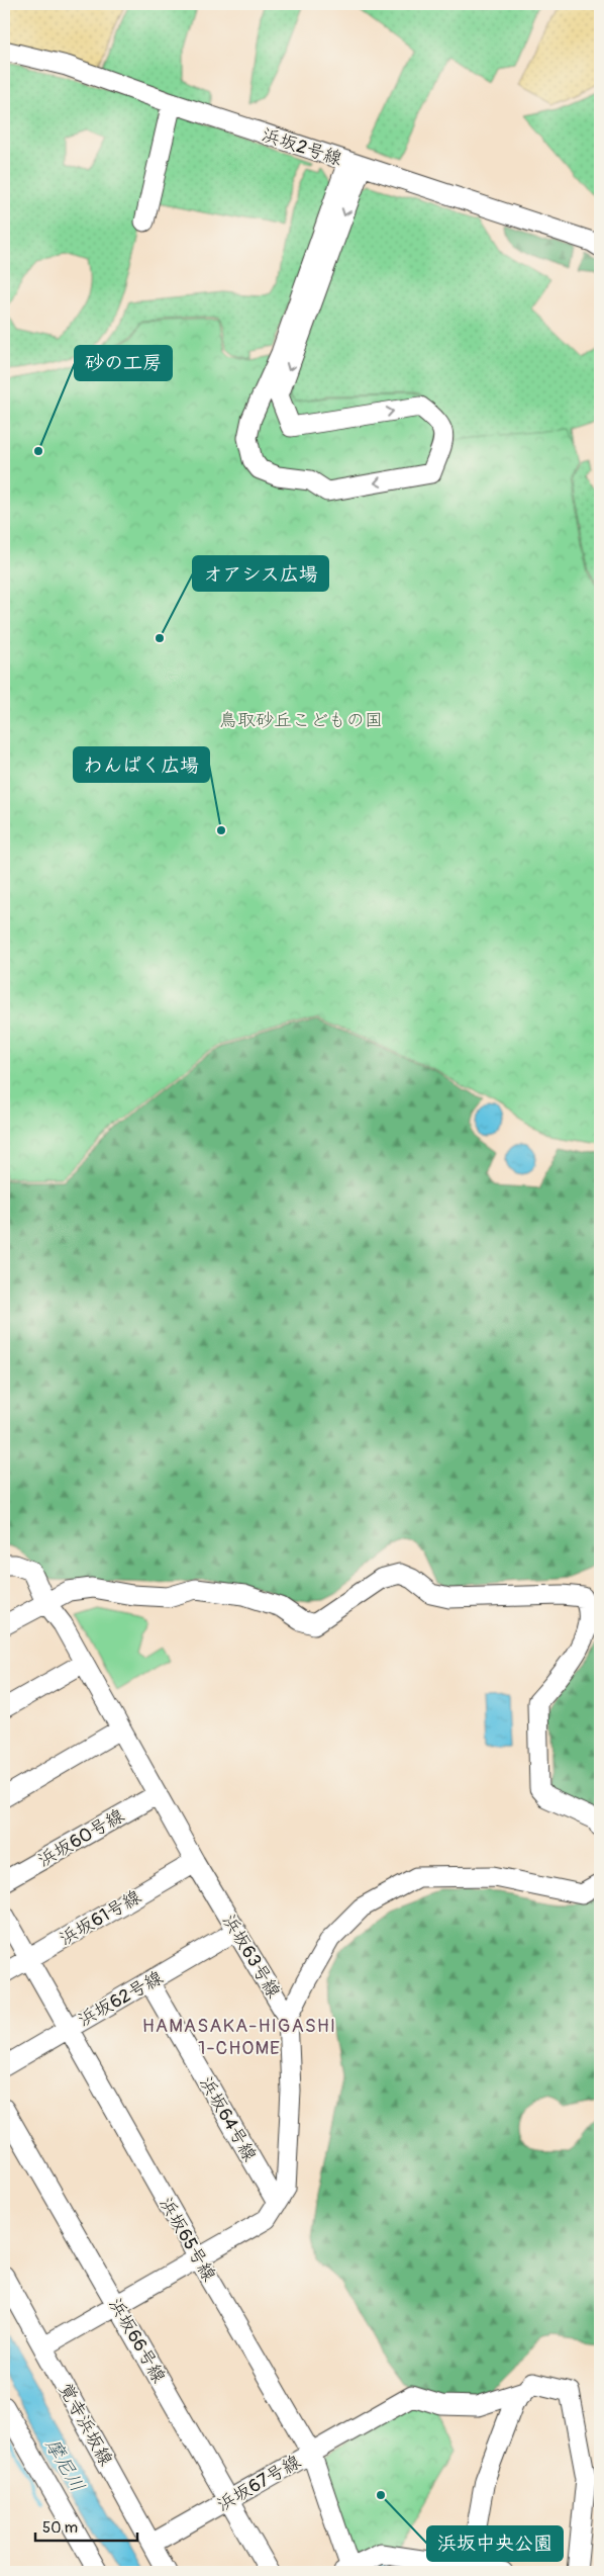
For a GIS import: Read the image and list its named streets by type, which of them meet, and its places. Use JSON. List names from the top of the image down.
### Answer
{
  "streets": {
    "street": [
      "浜坂2号線",
      "浜坂60号線",
      "浜坂61号線",
      "浜坂63号線",
      "浜坂62号線",
      "浜坂64号線",
      "浜坂65号線",
      "浜坂66号線",
      "覚寺浜坂線",
      "浜坂67号線"
    ]
  },
  "crossings": [
    ["浜坂60号線", "浜坂63号線"],
    ["浜坂61号線", "浜坂63号線"],
    ["浜坂61号線", "浜坂65号線"],
    ["浜坂63号線", "浜坂62号線"],
    ["浜坂63号線", "浜坂64号線"],
    ["浜坂63号線", "浜坂65号線"],
    ["浜坂63号線", "浜坂66号線"],
    ["浜坂63号線", "覚寺浜坂線"],
    ["浜坂62号線", "浜坂64号線"],
    ["浜坂62号線", "浜坂65号線"],
    ["浜坂65号線", "浜坂67号線"],
    ["浜坂66号線", "浜坂67号線"],
    ["覚寺浜坂線", "浜坂67号線"]
  ],
  "districts": ["HAMASAKA-HIGASHI 1-CHOME"],
  "water": ["摩尼川"],
  "parks": ["鳥取砂丘こどもの国"],
  "places": [
    "砂の工房",
    "オアシス広場",
    "わんぱく広場",
    "浜坂中央公園"
  ],
  "scale_bar": "50 m"
}
